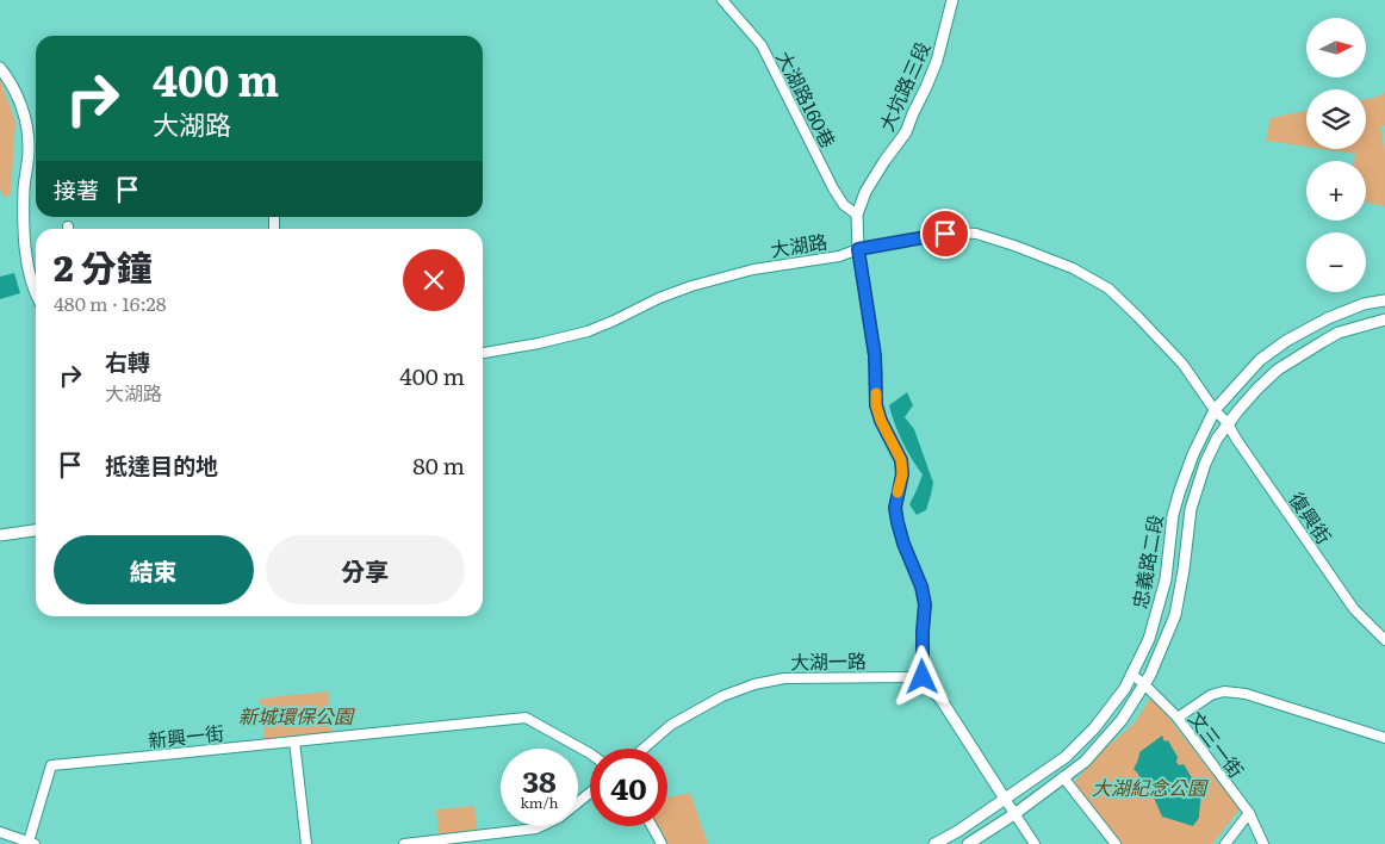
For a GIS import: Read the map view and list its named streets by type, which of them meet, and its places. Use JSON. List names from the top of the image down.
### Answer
{
  "streets": {
    "street": [
      "大坑路三段",
      "大湖路160巷",
      "大湖路",
      "復興街",
      "忠義路二段",
      "大湖一路",
      "新興一街",
      "文三一街"
    ]
  },
  "crossings": [
    ["大坑路三段", "大湖路160巷"],
    ["大坑路三段", "大湖路"],
    ["大坑路三段", "大湖一路"],
    ["大湖路", "復興街"],
    ["大湖路", "忠義路二段"],
    ["復興街", "忠義路二段"],
    ["忠義路二段", "文三一街"]
  ],
  "parks": ["新城環保公園", "大湖紀念公園"],
  "north": "right",
  "page": {
    "map_buttons": ["+", "−"],
    "turn": ["400 m", "大湖路"],
    "then": "接著",
    "heading": ["2 分鐘", "480 m · 16:28"],
    "list": [
      {
        "name": "右轉",
        "note": "大湖路",
        "value": "400 m"
      },
      {
        "name": "抵達目的地",
        "value": "80 m"
      }
    ],
    "buttons": ["結束", "分享"],
    "speed": "38 km/h",
    "limit": "40"
  }
}
